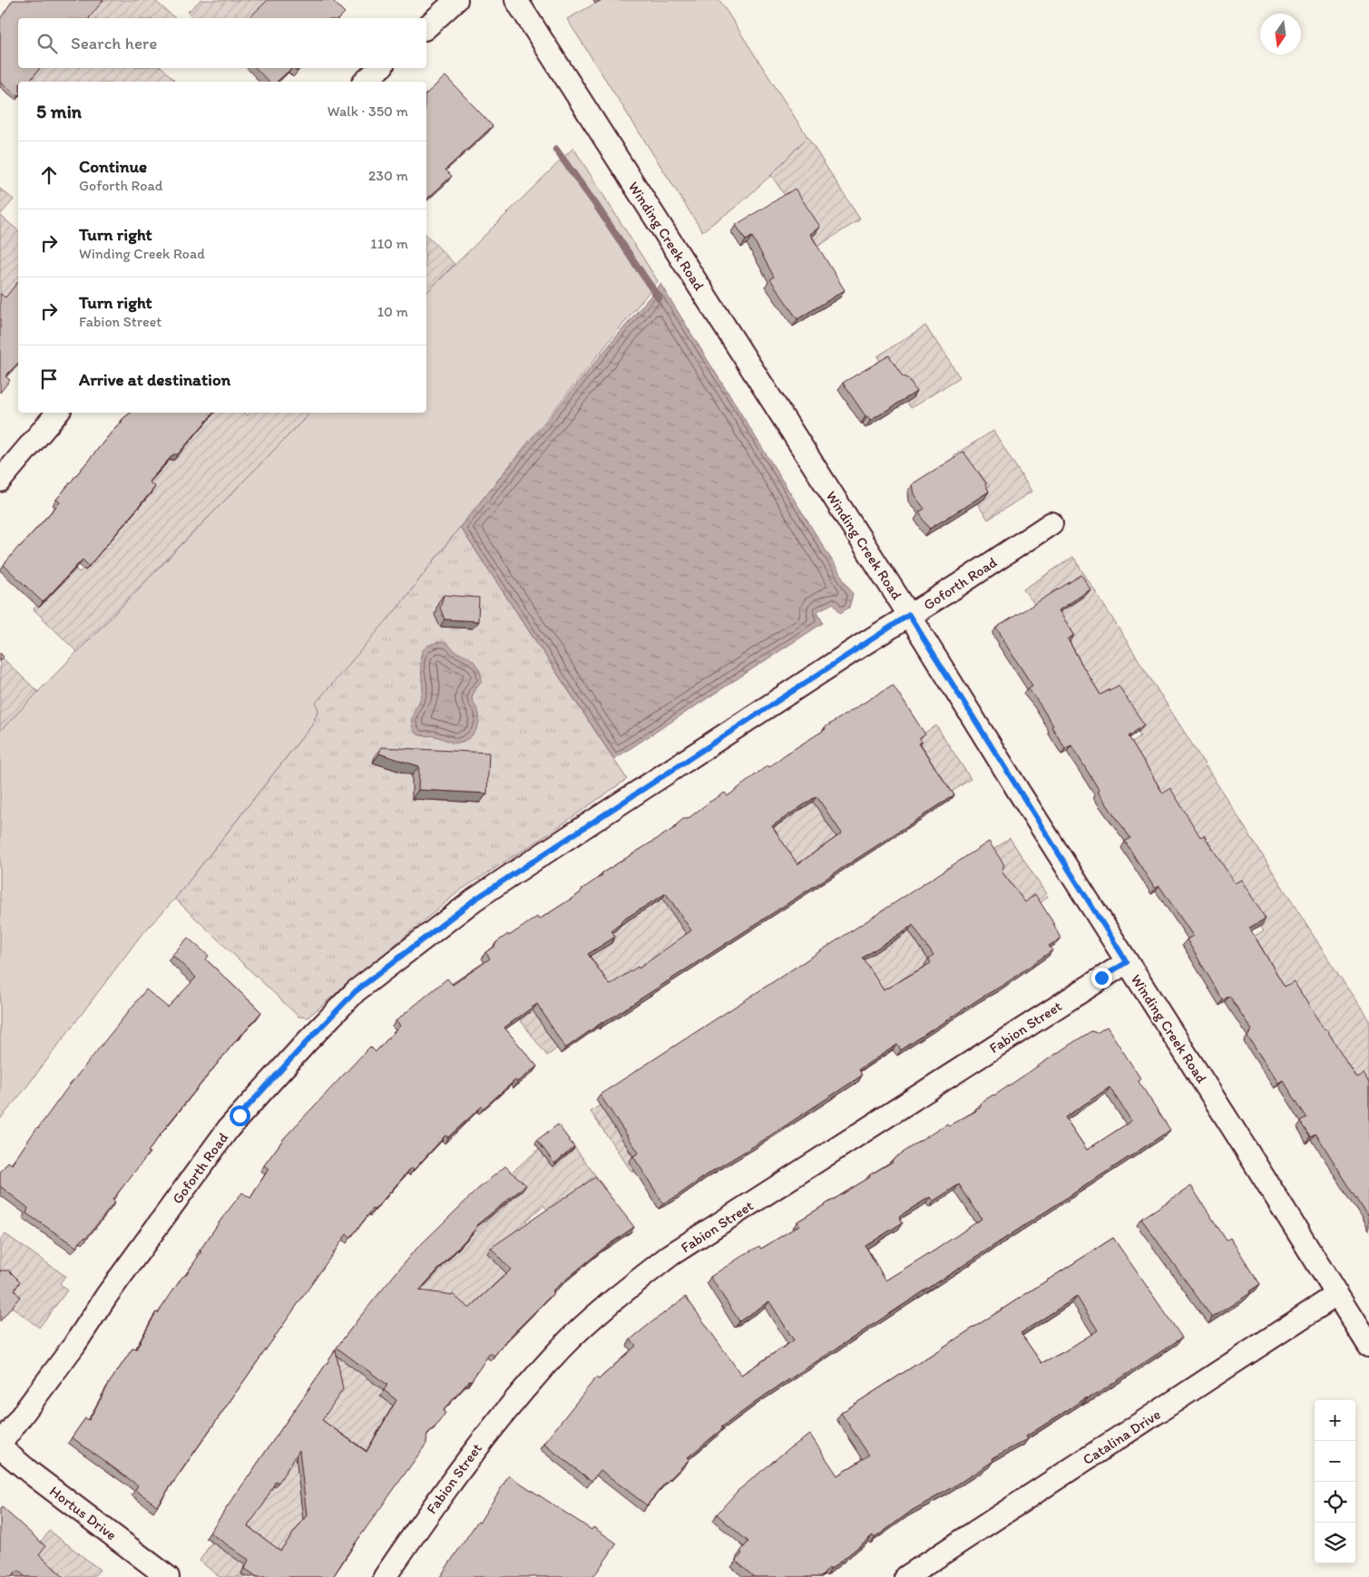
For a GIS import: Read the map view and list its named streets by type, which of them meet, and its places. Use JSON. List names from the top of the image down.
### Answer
{
  "streets": {
    "street": [
      "Winding Creek Road",
      "Goforth Road",
      "Fabion Street",
      "Catalina Drive",
      "Hortus Drive"
    ]
  },
  "crossings": [
    ["Winding Creek Road", "Goforth Road"],
    ["Winding Creek Road", "Fabion Street"],
    ["Winding Creek Road", "Catalina Drive"],
    ["Goforth Road", "Hortus Drive"]
  ],
  "north": "bottom",
  "page": {
    "search": "Search here",
    "heading": ["5 min", "Walk · 350 m"],
    "list": [
      ["Continue", "Goforth Road", "230 m"],
      ["Turn right", "Winding Creek Road", "110 m"],
      ["Turn right", "Fabion Street", "10 m"],
      "Arrive at destination"
    ],
    "map_buttons": ["+", "−"]
  }
}
